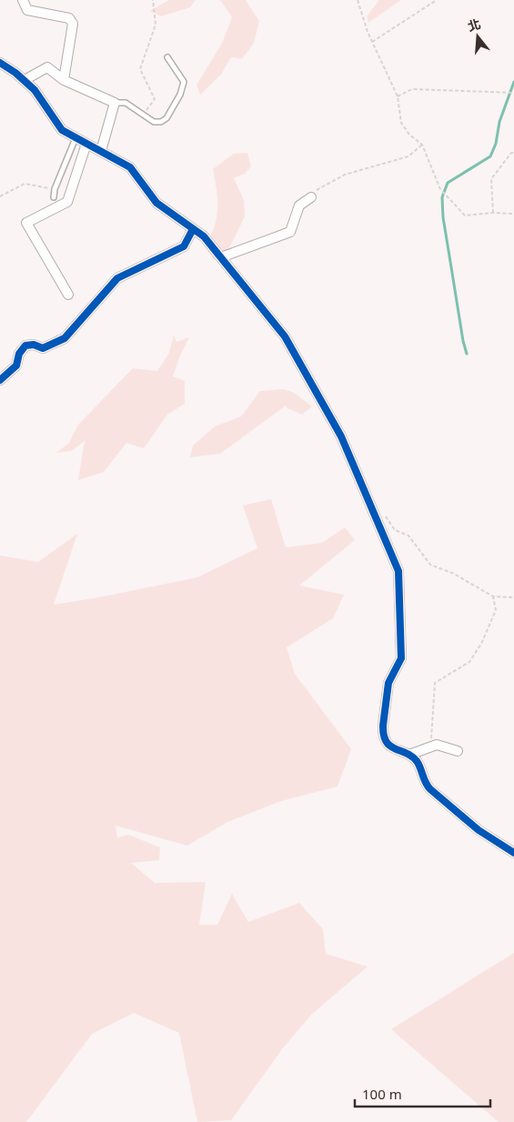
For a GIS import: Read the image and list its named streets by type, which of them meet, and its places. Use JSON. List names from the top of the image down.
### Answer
{
  "scale_bar": "100 m",
  "north": "top"
}
